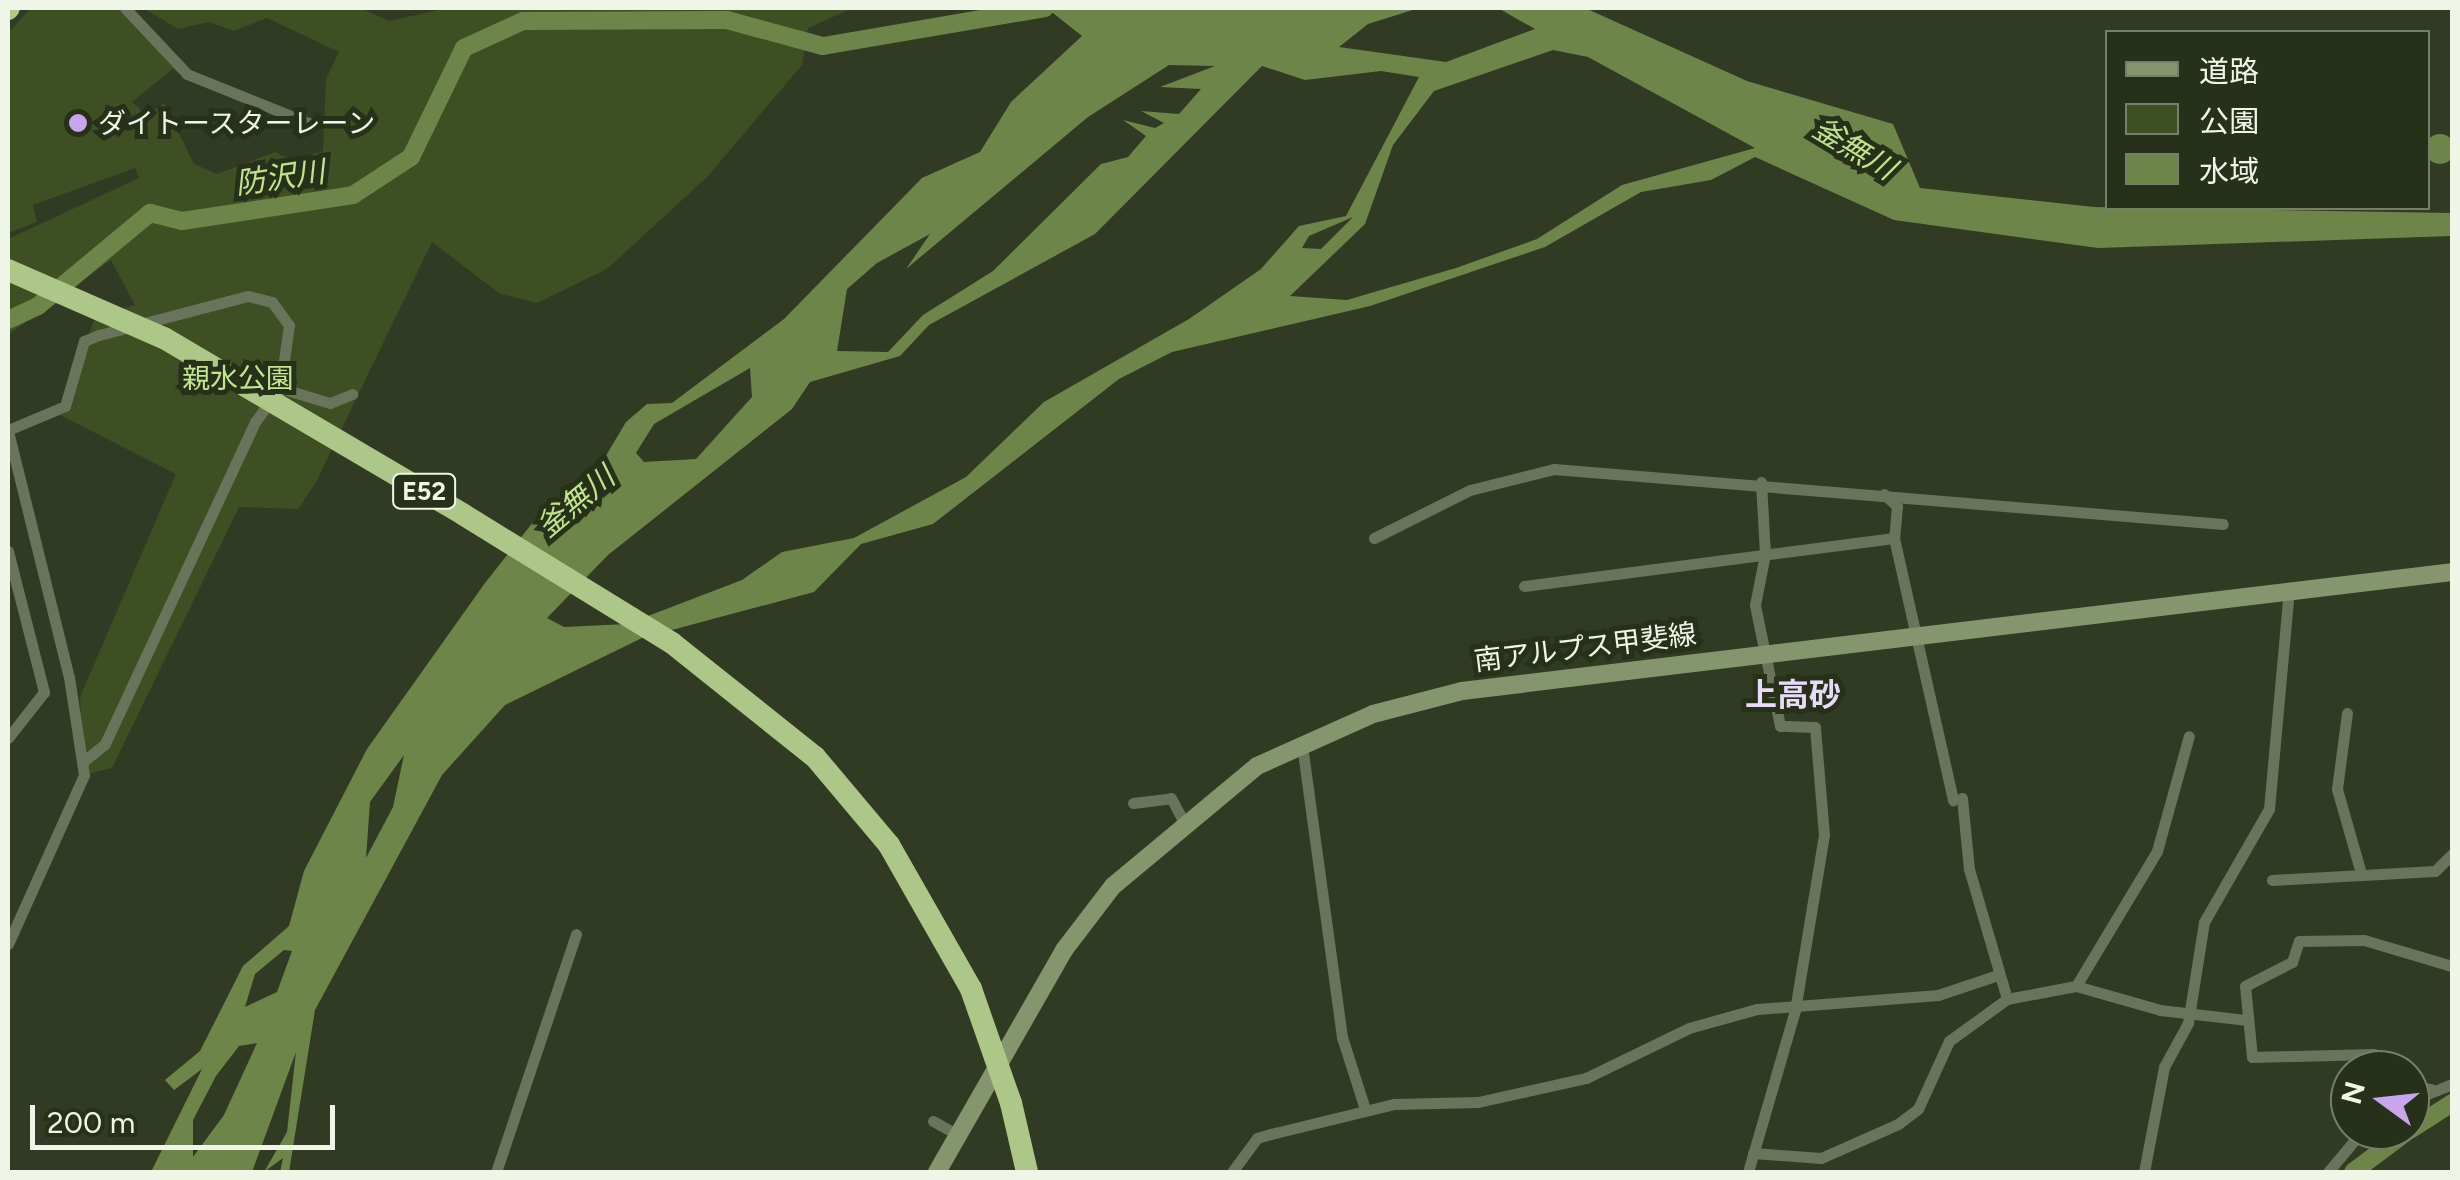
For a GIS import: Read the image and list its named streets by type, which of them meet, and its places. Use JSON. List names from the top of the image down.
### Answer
{
  "streets": {
    "highway": ["E52"],
    "main road": ["南アルプス甲斐線"]
  },
  "districts": ["上高砂"],
  "water": ["釜無川", "防沢川"],
  "parks": ["親水公園"],
  "places": ["ダイトースターレーン"],
  "legend": ["道路", "公園", "水域"],
  "scale_bar": "200 m",
  "north": "left"
}
